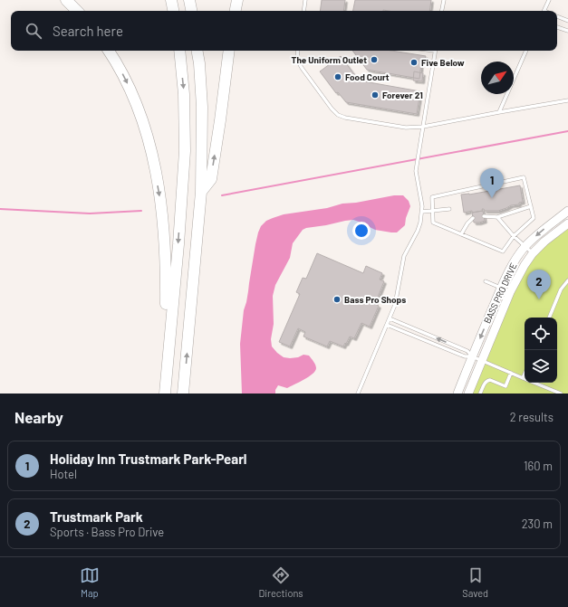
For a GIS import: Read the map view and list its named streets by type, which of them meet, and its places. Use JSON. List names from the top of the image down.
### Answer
{
  "streets": {
    "street": ["BASS PRO DRIVE"]
  },
  "places": [
    "The Uniform Outlet",
    "Five Below",
    "Food Court",
    "Forever 21",
    "Bass Pro Shops"
  ],
  "north": "top right",
  "page": {
    "search": "Search here",
    "pins": ["1", "2"],
    "heading": ["Nearby", "2 results"],
    "list": [
      {
        "mark": "1",
        "name": "Holiday Inn Trustmark Park-Pearl",
        "note": "Hotel",
        "value": "160 m"
      },
      {
        "mark": "2",
        "name": "Trustmark Park",
        "note": "Sports · Bass Pro Drive",
        "value": "230 m"
      }
    ],
    "nav": ["Map", "Directions", "Saved"]
  }
}
